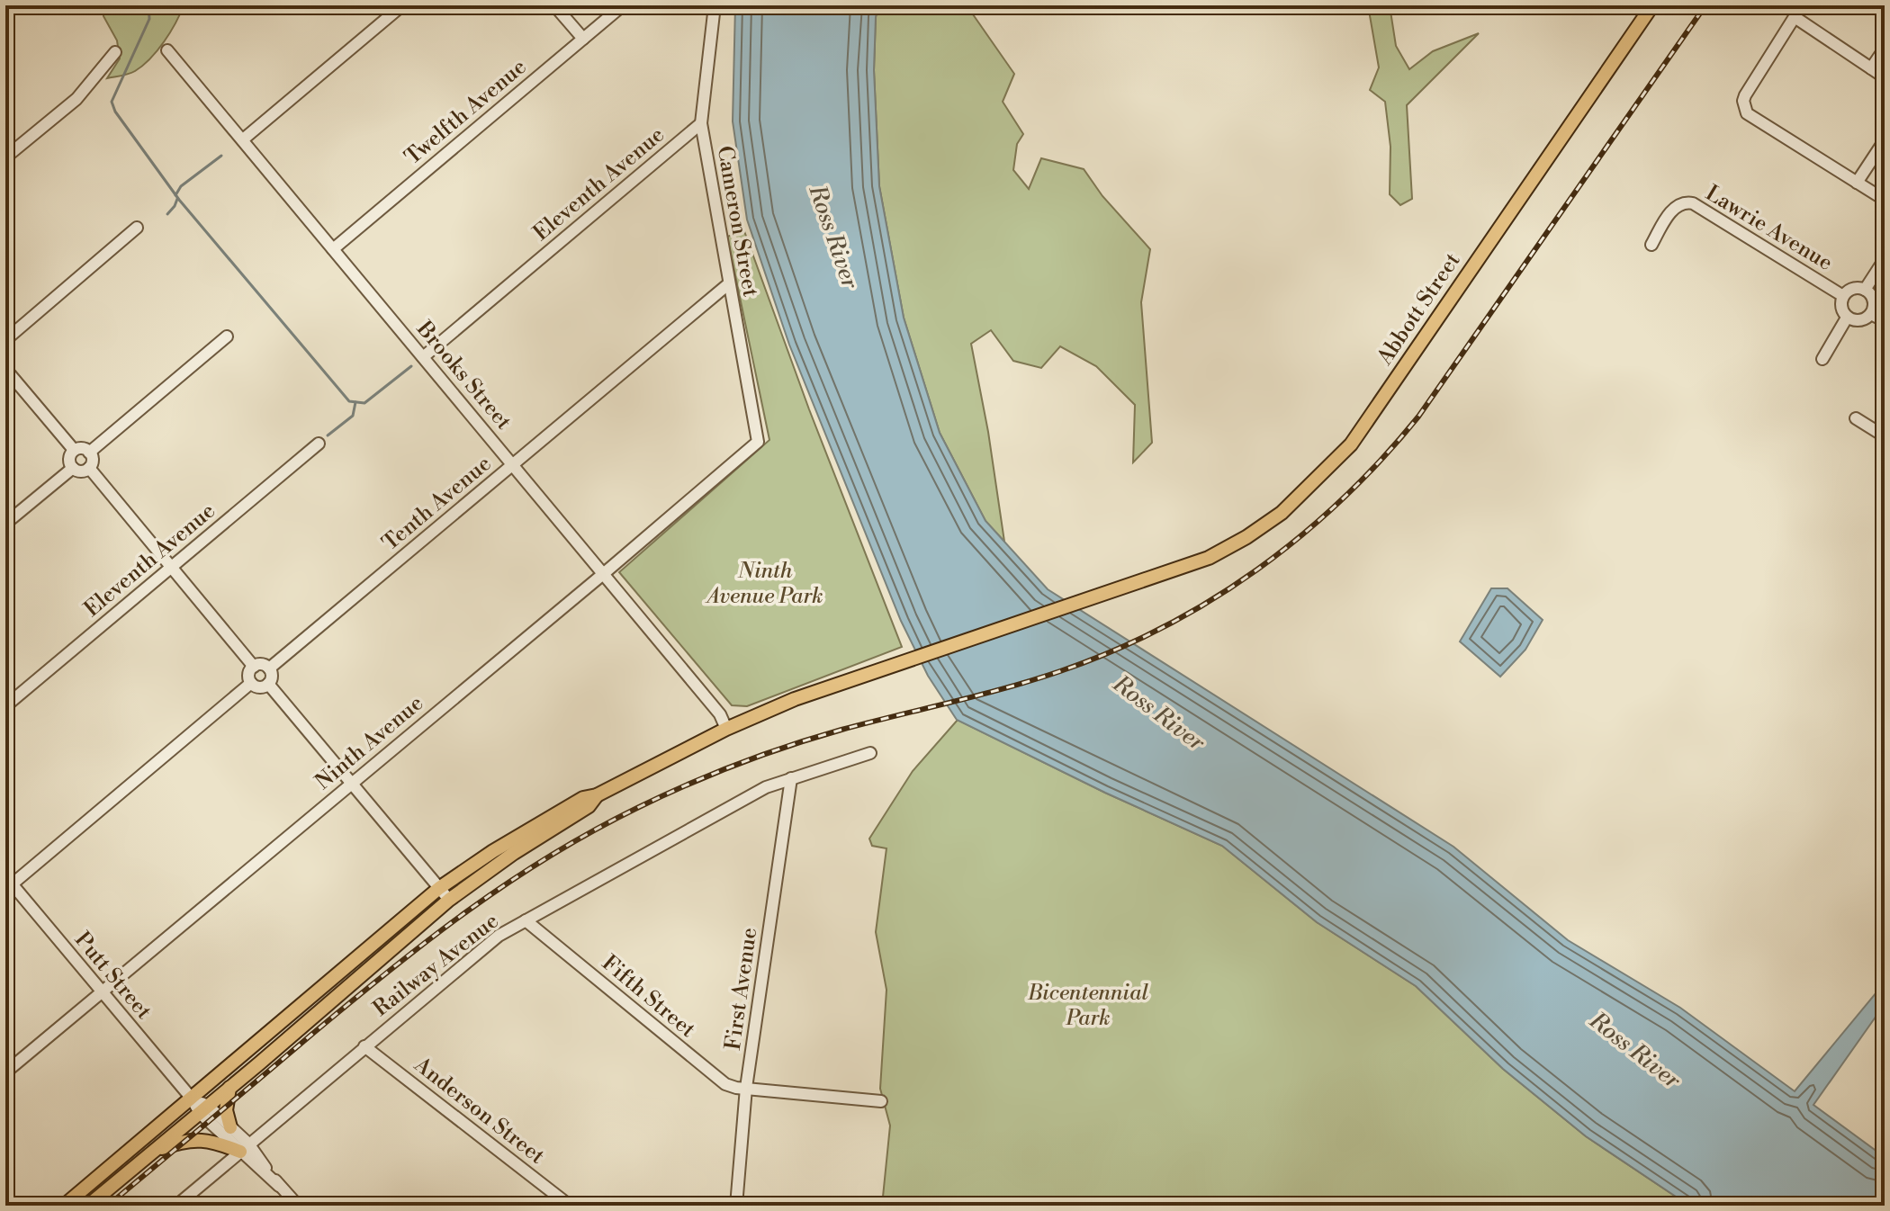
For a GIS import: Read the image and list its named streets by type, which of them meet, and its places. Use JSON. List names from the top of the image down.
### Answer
{
  "streets": {
    "main road": ["Abbott Street", "Railway Avenue"],
    "street": [
      "Twelfth Avenue",
      "Eleventh Avenue",
      "Cameron Street",
      "Lawrie Avenue",
      "Brooks Street",
      "Tenth Avenue",
      "Ninth Avenue",
      "Putt Street",
      "First Avenue",
      "Fifth Street",
      "Anderson Street"
    ]
  },
  "crossings": [
    ["Twelfth Avenue", "Brooks Street"],
    ["Eleventh Avenue", "Cameron Street"],
    ["Eleventh Avenue", "Brooks Street"],
    ["Cameron Street", "Tenth Avenue"],
    ["Cameron Street", "Ninth Avenue"],
    ["Abbott Street", "Railway Avenue"],
    ["Brooks Street", "Tenth Avenue"],
    ["Brooks Street", "Ninth Avenue"],
    ["Brooks Street", "Railway Avenue"],
    ["Ninth Avenue", "Putt Street"],
    ["Railway Avenue", "Putt Street"],
    ["Railway Avenue", "First Avenue"],
    ["Railway Avenue", "Fifth Street"],
    ["Railway Avenue", "Anderson Street"],
    ["First Avenue", "Fifth Street"]
  ],
  "water": ["Ross River"],
  "parks": ["Ninth Avenue Park", "Bicentennial Park"]
}
